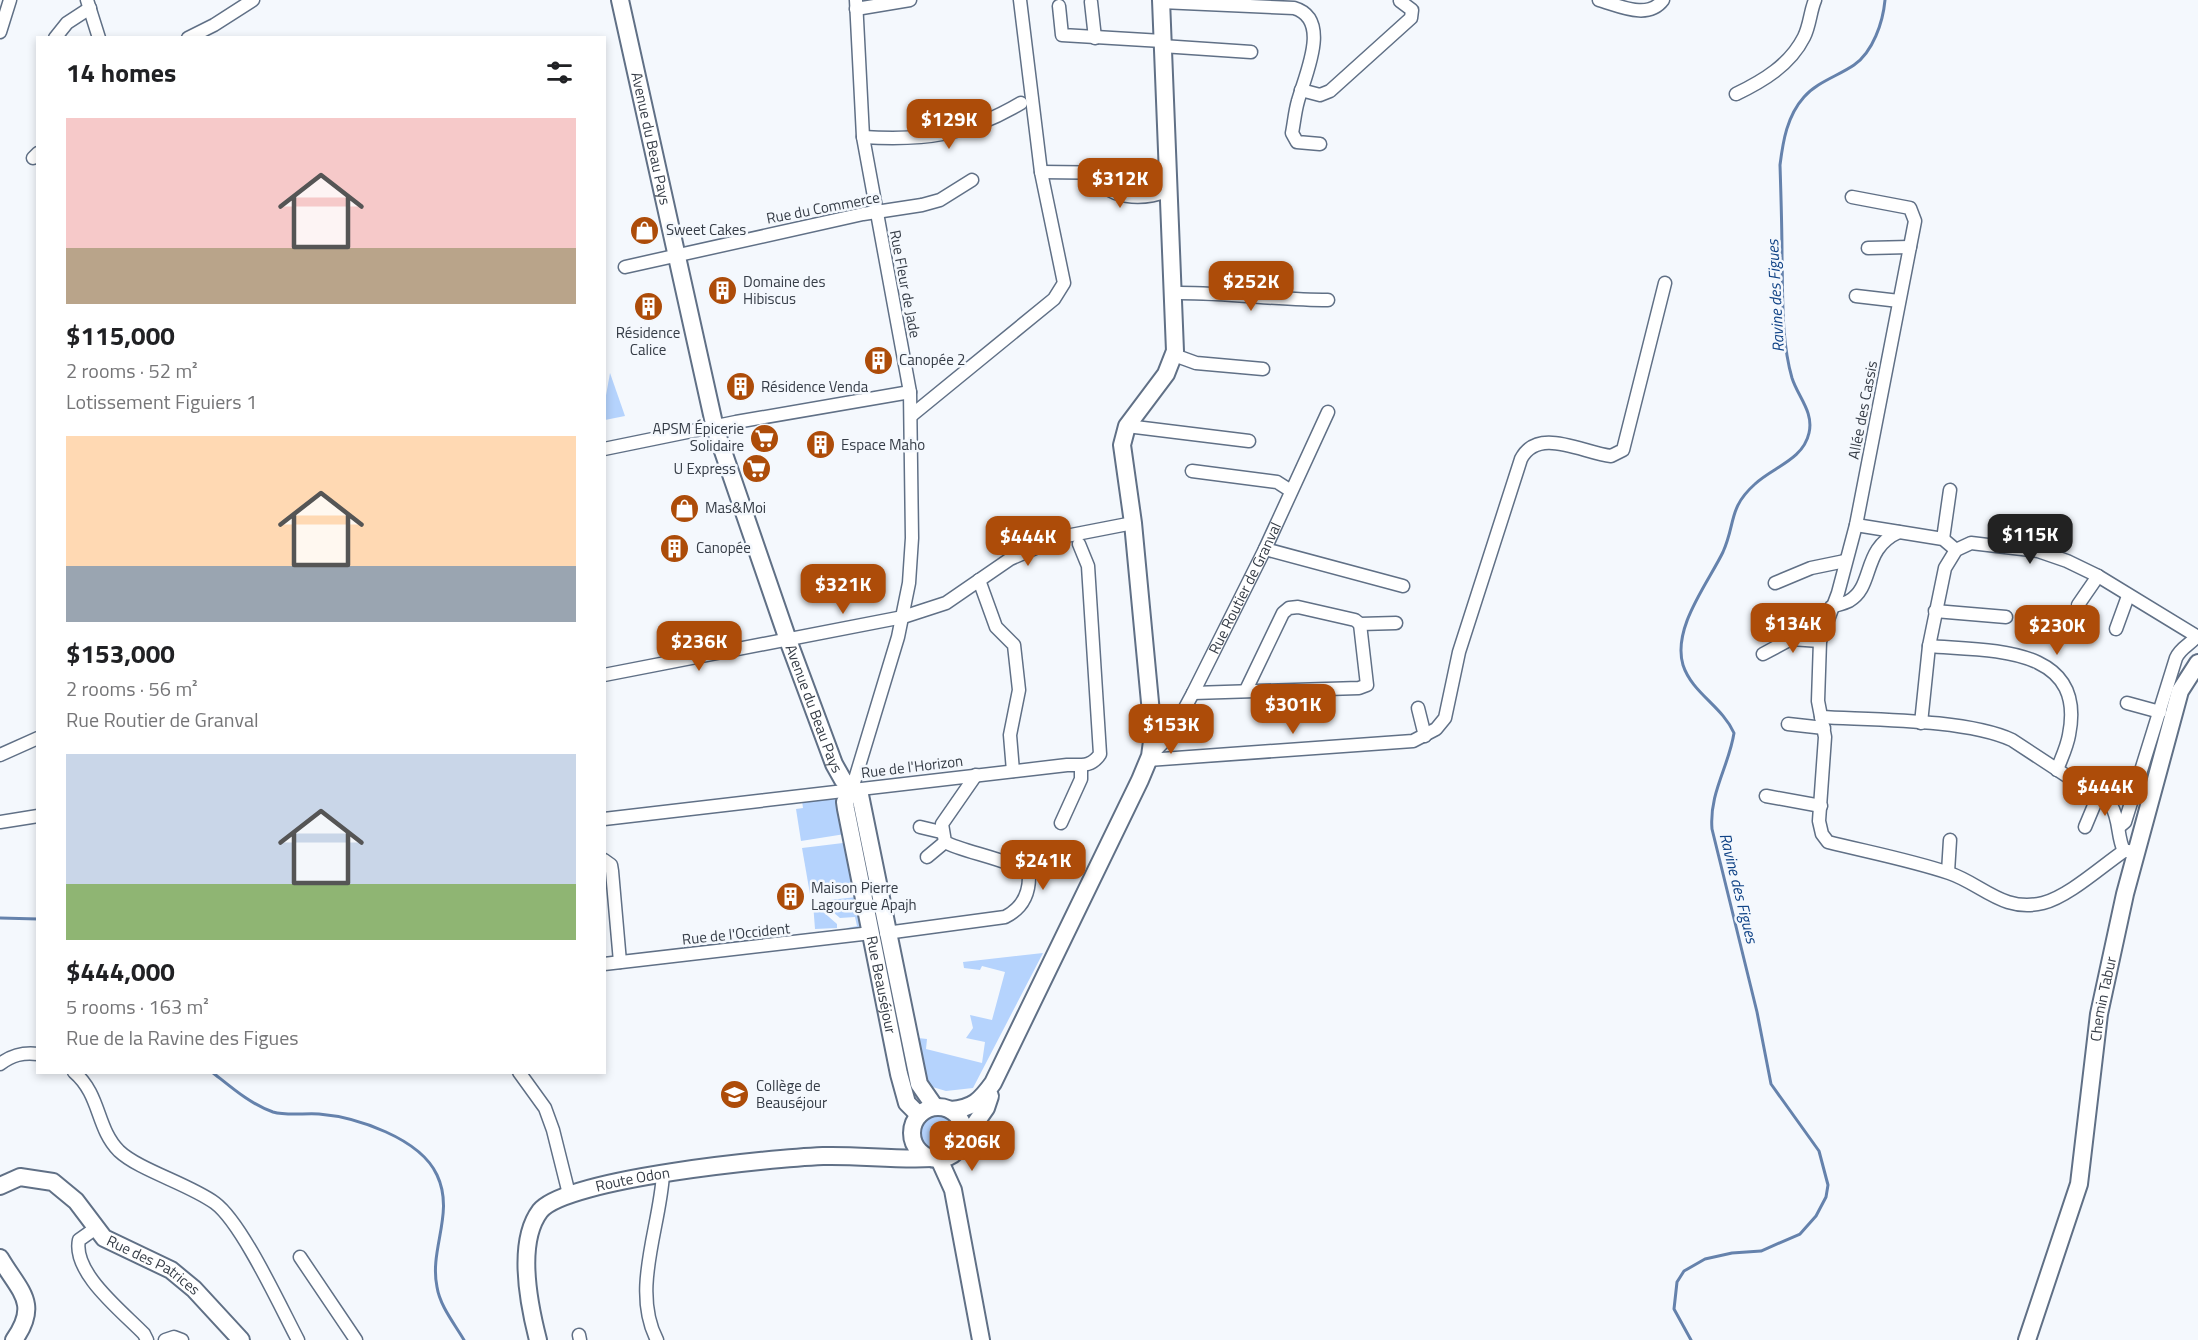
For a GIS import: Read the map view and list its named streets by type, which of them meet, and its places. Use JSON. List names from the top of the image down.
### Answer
{
  "streets": {
    "street": [
      "Avenue du Beau Pays",
      "Rue du Commerce",
      "Rue Fleur de Jade",
      "Allée des Cassis",
      "Rue Routier de Granval",
      "Rue de l'Horizon",
      "Rue de l'Occident",
      "Rue Beauséjour",
      "Chemin Tabur",
      "Route Odon",
      "Rue des Patrices"
    ]
  },
  "crossings": [
    ["Avenue du Beau Pays", "Rue du Commerce"],
    ["Avenue du Beau Pays", "Rue Fleur de Jade"],
    ["Avenue du Beau Pays", "Rue de l'Horizon"],
    ["Avenue du Beau Pays", "Rue Beauséjour"],
    ["Rue du Commerce", "Rue Fleur de Jade"],
    ["Rue Fleur de Jade", "Rue de l'Horizon"],
    ["Rue Fleur de Jade", "Rue Beauséjour"],
    ["Allée des Cassis", "Chemin Tabur"],
    ["Rue de l'Horizon", "Rue Beauséjour"],
    ["Rue de l'Occident", "Rue Beauséjour"],
    ["Rue Beauséjour", "Route Odon"]
  ],
  "water": ["Ravine des Figues"],
  "places": {
    "shop": ["Sweet Cakes", "Mas&Moi"],
    "building": [
      "Domaine des Hibiscus",
      "Résidence Calice",
      "Canopée 2",
      "Résidence Venda",
      "Espace Maho",
      "Canopée",
      "Maison Pierre Lagourgue Apajh"
    ],
    "supermarket": ["APSM Épicerie Solidaire", "U Express"],
    "school or university": ["Collège de Beauséjour"]
  },
  "page": {
    "heading": "14 homes",
    "price": [
      "$129K",
      "$312K",
      "$252K",
      "$115K",
      "$444K",
      "$321K",
      "$134K",
      "$230K",
      "$236K",
      "$301K",
      "$153K",
      "$444K",
      "$241K",
      "$206K"
    ],
    "list": [
      {
        "name": "$115,000",
        "note": "2 rooms · 52 m² · Lotissement Figuiers 1"
      },
      {
        "name": "$153,000",
        "note": "2 rooms · 56 m² · Rue Routier de Granval"
      },
      {
        "name": "$444,000",
        "note": "5 rooms · 163 m² · Rue de la Ravine des Figues"
      }
    ]
  }
}
